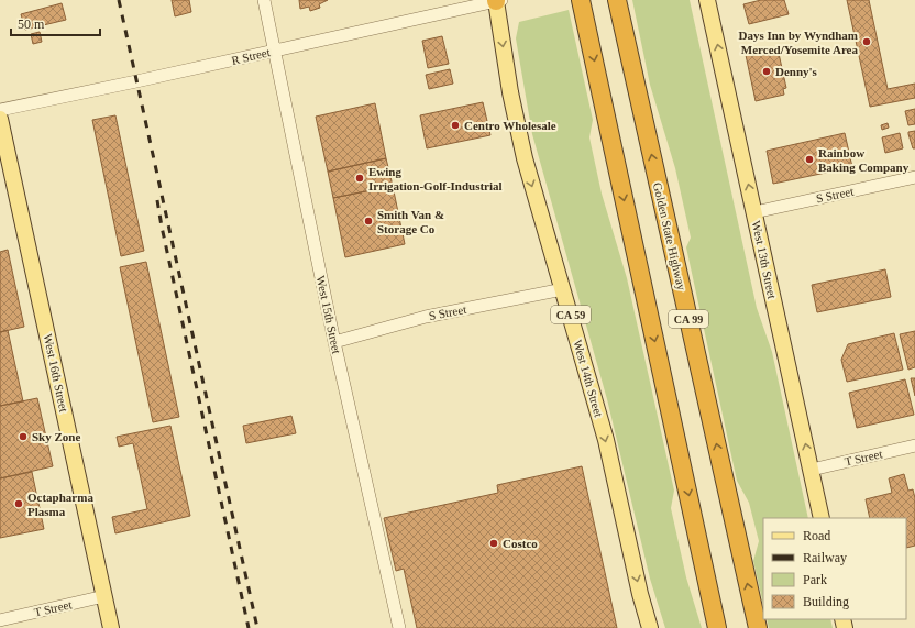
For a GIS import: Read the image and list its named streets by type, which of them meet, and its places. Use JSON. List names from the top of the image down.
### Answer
{
  "streets": {
    "highway": ["Golden State Highway", "CA 99"],
    "main road": [
      "West 13th Street",
      "CA 59",
      "West 16th Street",
      "West 14th Street"
    ],
    "street": [
      "R Street",
      "S Street",
      "West 15th Street",
      "T Street"
    ]
  },
  "crossings": [
    ["R Street", "West 15th Street"],
    ["R Street", "West 14th Street"],
    ["S Street", "West 13th Street"],
    ["S Street", "West 15th Street"],
    ["S Street", "West 14th Street"],
    ["West 13th Street", "T Street"],
    ["West 16th Street", "T Street"]
  ],
  "one_way": ["West 13th Street", "West 14th Street"],
  "places": [
    "Days Inn by Wyndham Merced/Yosemite Area",
    "Denny's",
    "Centro Wholesale",
    "Rainbow Baking Company",
    "Ewing Irrigation-Golf-Industrial",
    "Smith Van & Storage Co",
    "Sky Zone",
    "Octapharma Plasma",
    "Costco"
  ],
  "legend": [
    "Road",
    "Railway",
    "Park",
    "Building"
  ],
  "scale_bar": "50 m"
}
